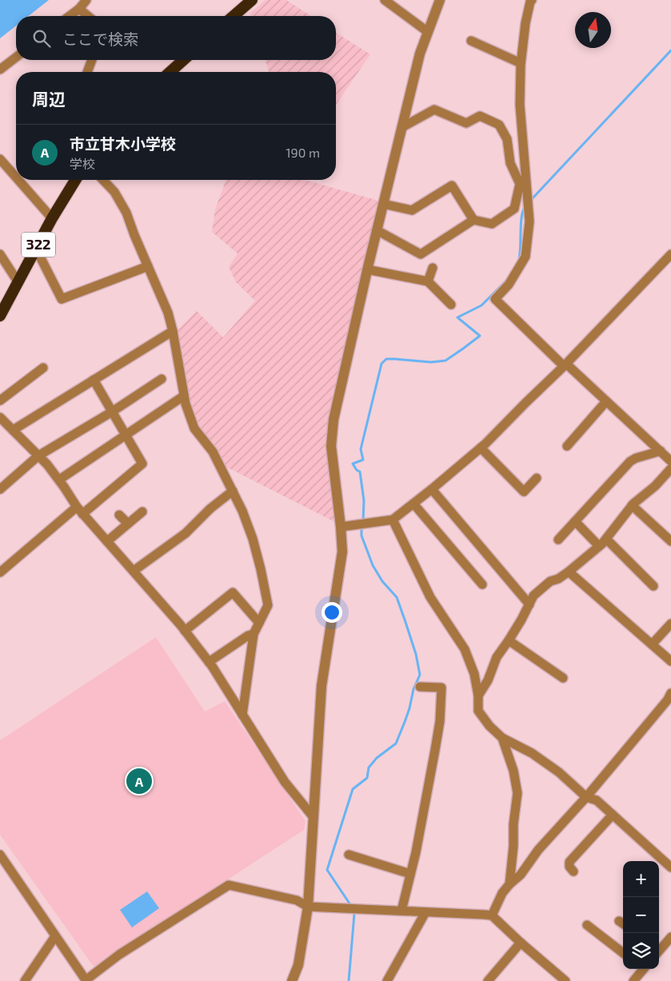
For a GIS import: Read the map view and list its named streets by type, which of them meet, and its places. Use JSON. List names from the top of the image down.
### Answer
{
  "streets": {
    "highway": ["322"]
  },
  "north": "top",
  "page": {
    "search": "ここで検索",
    "heading": "周辺",
    "list": [
      {
        "mark": "A",
        "name": "市立甘木小学校",
        "note": "学校",
        "value": "190 m"
      }
    ],
    "pins": "A",
    "map_buttons": ["+", "−"]
  }
}
